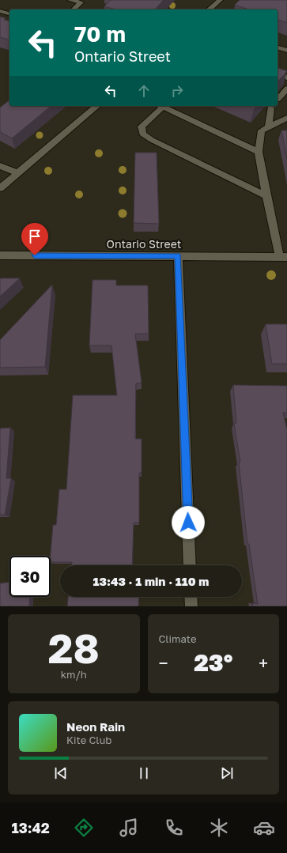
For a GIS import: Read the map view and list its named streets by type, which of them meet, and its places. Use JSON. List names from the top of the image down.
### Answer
{
  "streets": {
    "street": ["Ontario Street"]
  },
  "page": {
    "turn": ["70 m", "Ontario Street"],
    "limit": "30",
    "trip": "13:43 · 1 min · 110 m",
    "tile": [
      ["28", "km/h"],
      "Climate"
    ],
    "heat": ["−", "23°", "+"],
    "song": ["Neon Rain", "Kite Club"],
    "tabs": "13:42"
  }
}
